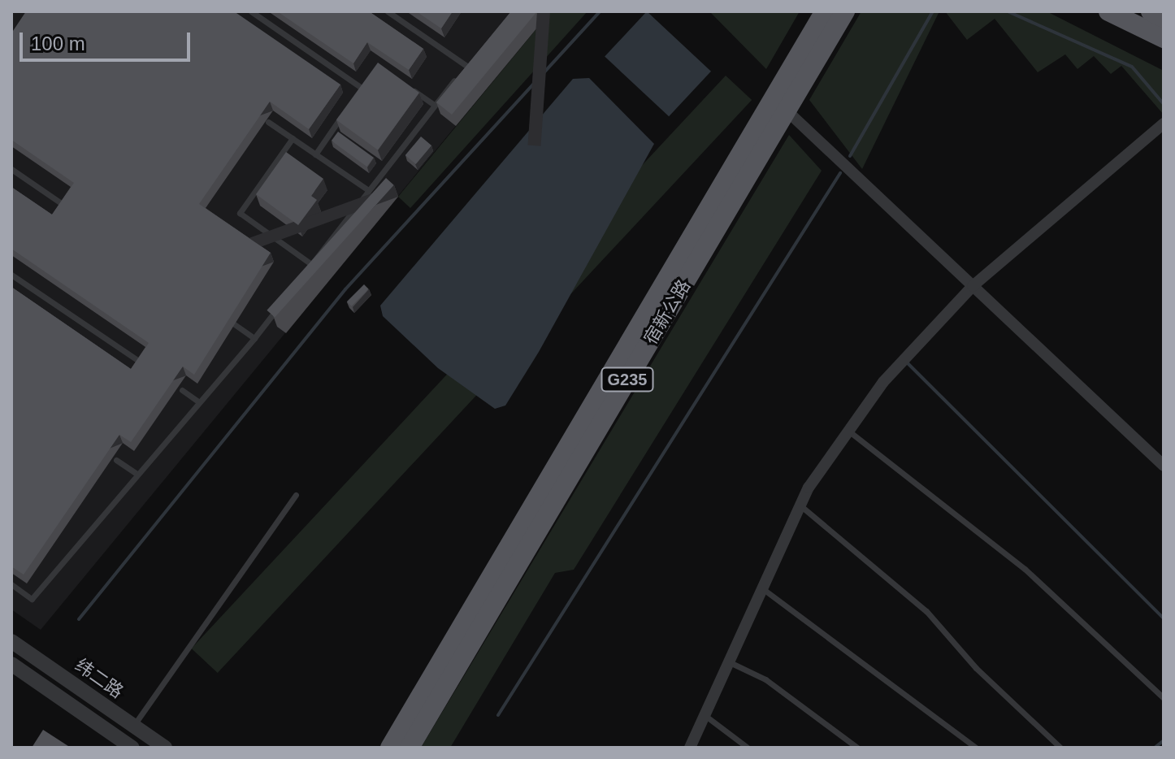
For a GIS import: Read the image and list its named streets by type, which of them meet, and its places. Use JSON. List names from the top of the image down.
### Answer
{
  "streets": {
    "highway": ["宿新公路", "G235"],
    "street": ["纬二路"]
  },
  "scale_bar": "100 m"
}
